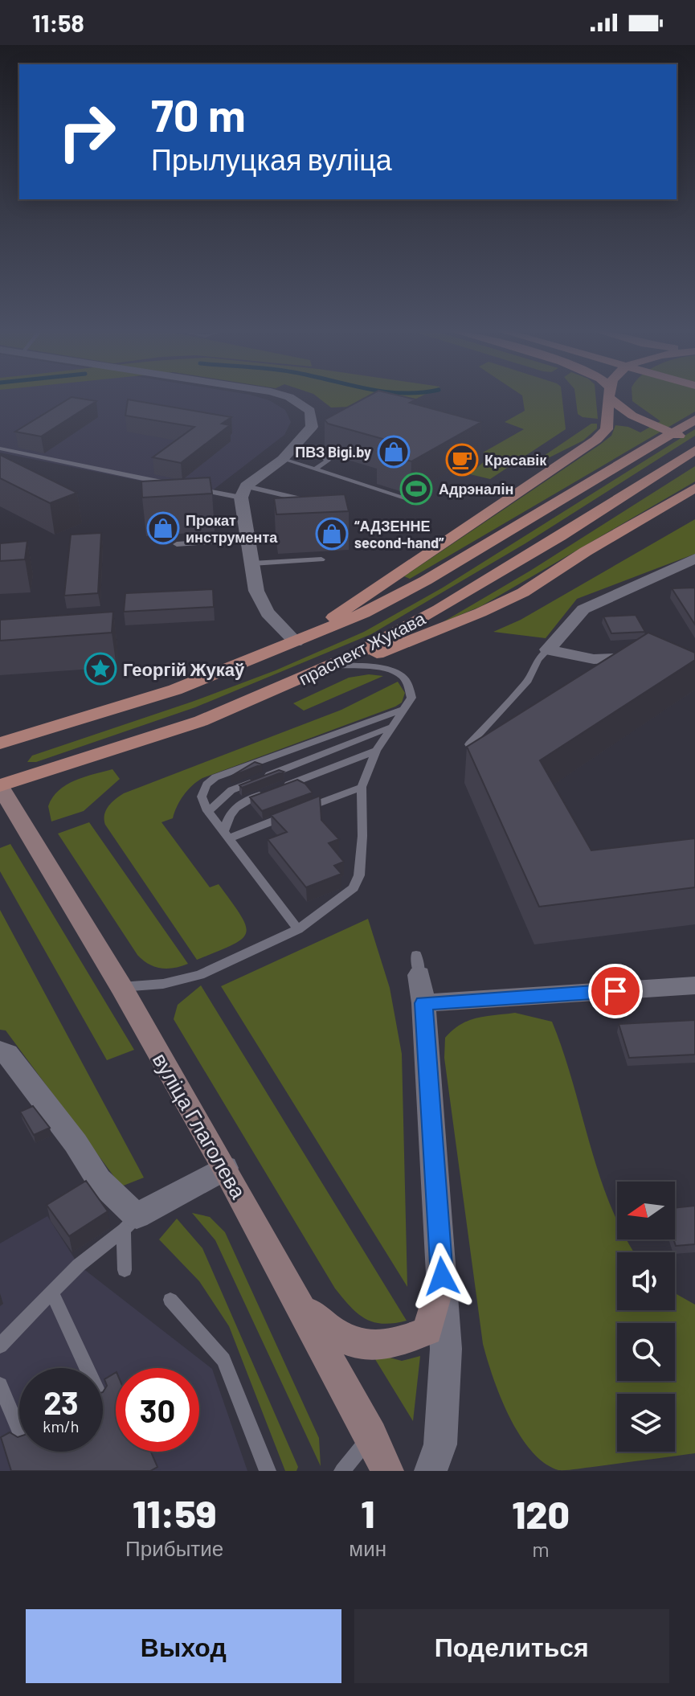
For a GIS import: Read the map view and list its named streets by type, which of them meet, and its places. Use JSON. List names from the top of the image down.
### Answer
{
  "streets": {
    "main road": ["праспект Жукава"],
    "street": ["вуліца Глаголева"]
  },
  "crossings": [
    ["праспект Жукава", "вуліца Глаголева"]
  ],
  "places": {
    "shop": ["ПВЗ Bigi.by", "Прокат инструмента", "“АДЗЕННЕ second-hand”"],
    "cafe": ["Красавік"],
    "sports": ["Адрэналін"],
    "place": ["Георгій Жукаў"]
  },
  "north": "left",
  "page": {
    "status": "11:58",
    "turn": ["70 m", "Прылуцкая вуліца"],
    "speed": "23 km/h",
    "limit": "30",
    "eta": [
      "11:59",
      "Прибытие",
      "1",
      "мин",
      "120",
      "m"
    ],
    "buttons": ["Выход", "Поделиться"]
  }
}
